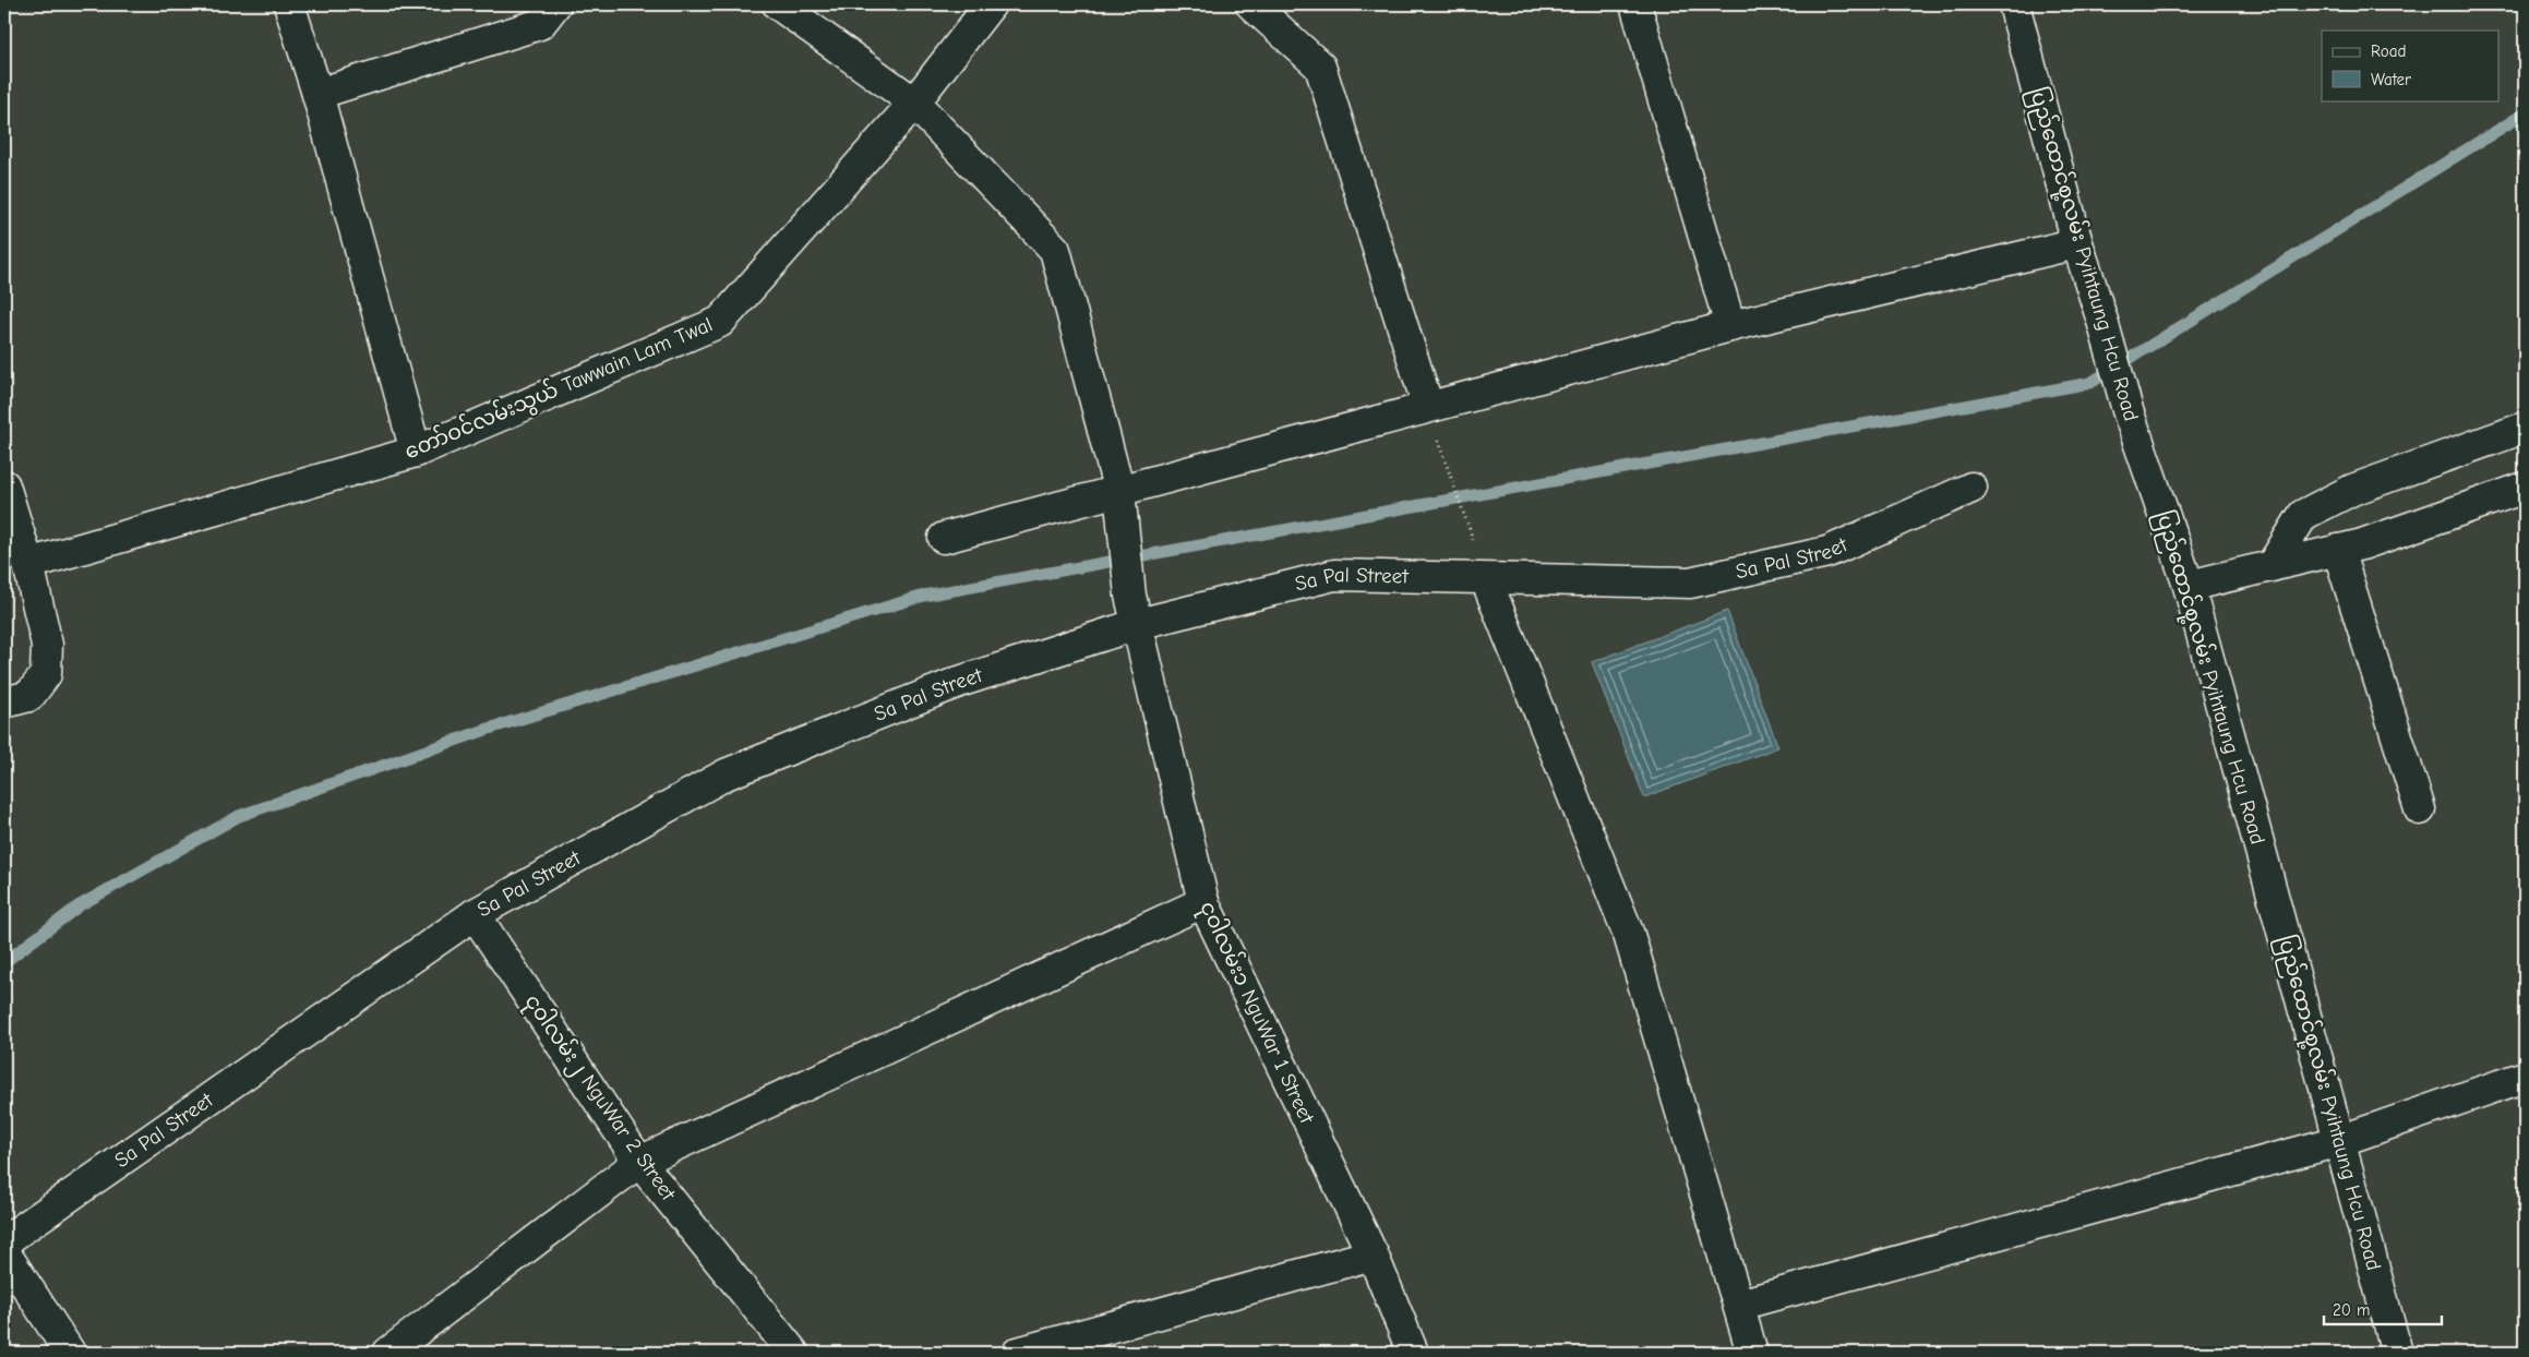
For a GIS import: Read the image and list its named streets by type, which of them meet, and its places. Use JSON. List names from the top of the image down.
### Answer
{
  "streets": {
    "street": [
      "ပြည်ထောင်စု့လမ်း Pyihtaung Hcu Road",
      "တော်ဝင်လမ်းသွယ် Tawwain Lam Twal",
      "Sa Pal Street",
      "ငုဝါလမ်း၁ NguWar 1 Street",
      "ငုဝါလမ်း၂ NguWar 2 Street"
    ]
  },
  "crossings": [
    ["တော်ဝင်လမ်းသွယ် Tawwain Lam Twal", "ငုဝါလမ်း၁ NguWar 1 Street"],
    ["Sa Pal Street", "ငုဝါလမ်း၁ NguWar 1 Street"],
    ["Sa Pal Street", "ငုဝါလမ်း၂ NguWar 2 Street"]
  ],
  "legend": ["Road", "Water"],
  "scale_bar": "20 m"
}
